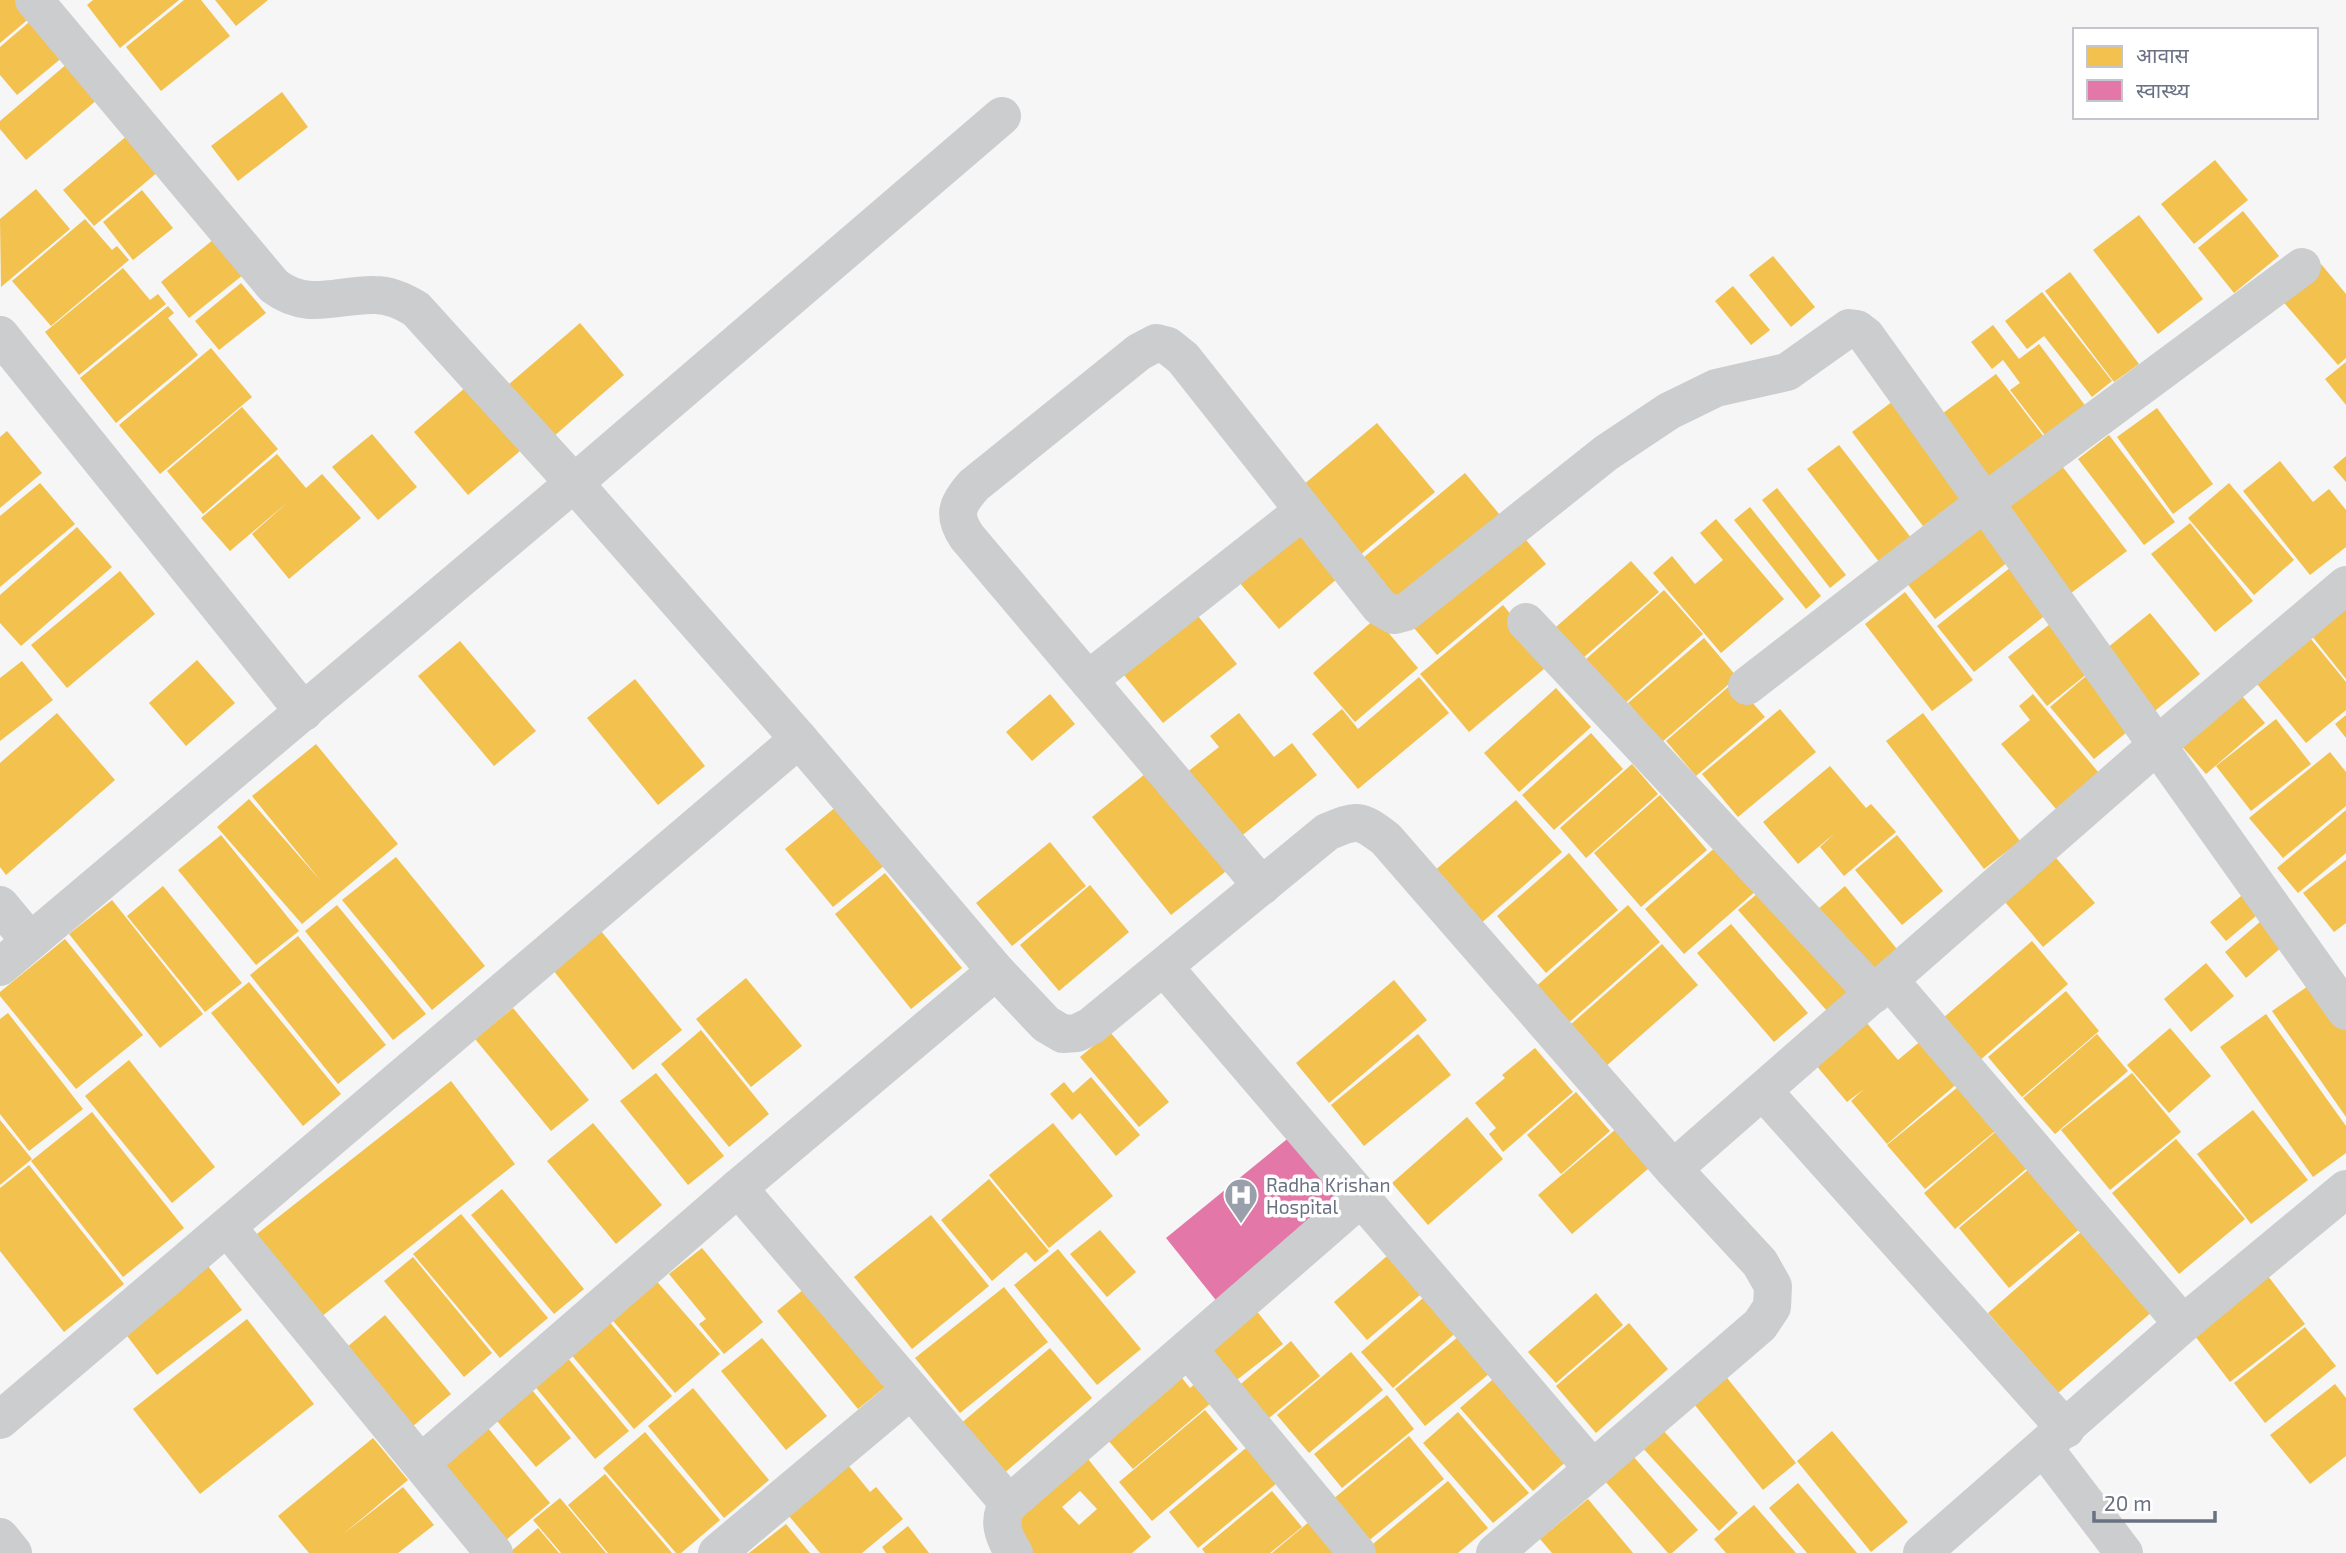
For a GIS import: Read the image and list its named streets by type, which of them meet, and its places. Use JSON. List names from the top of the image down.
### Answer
{
  "places": {
    "hospital": ["Radha Krishan Hospital"]
  },
  "legend": ["आवास", "स्वास्थ्य"],
  "scale_bar": "20 m"
}
